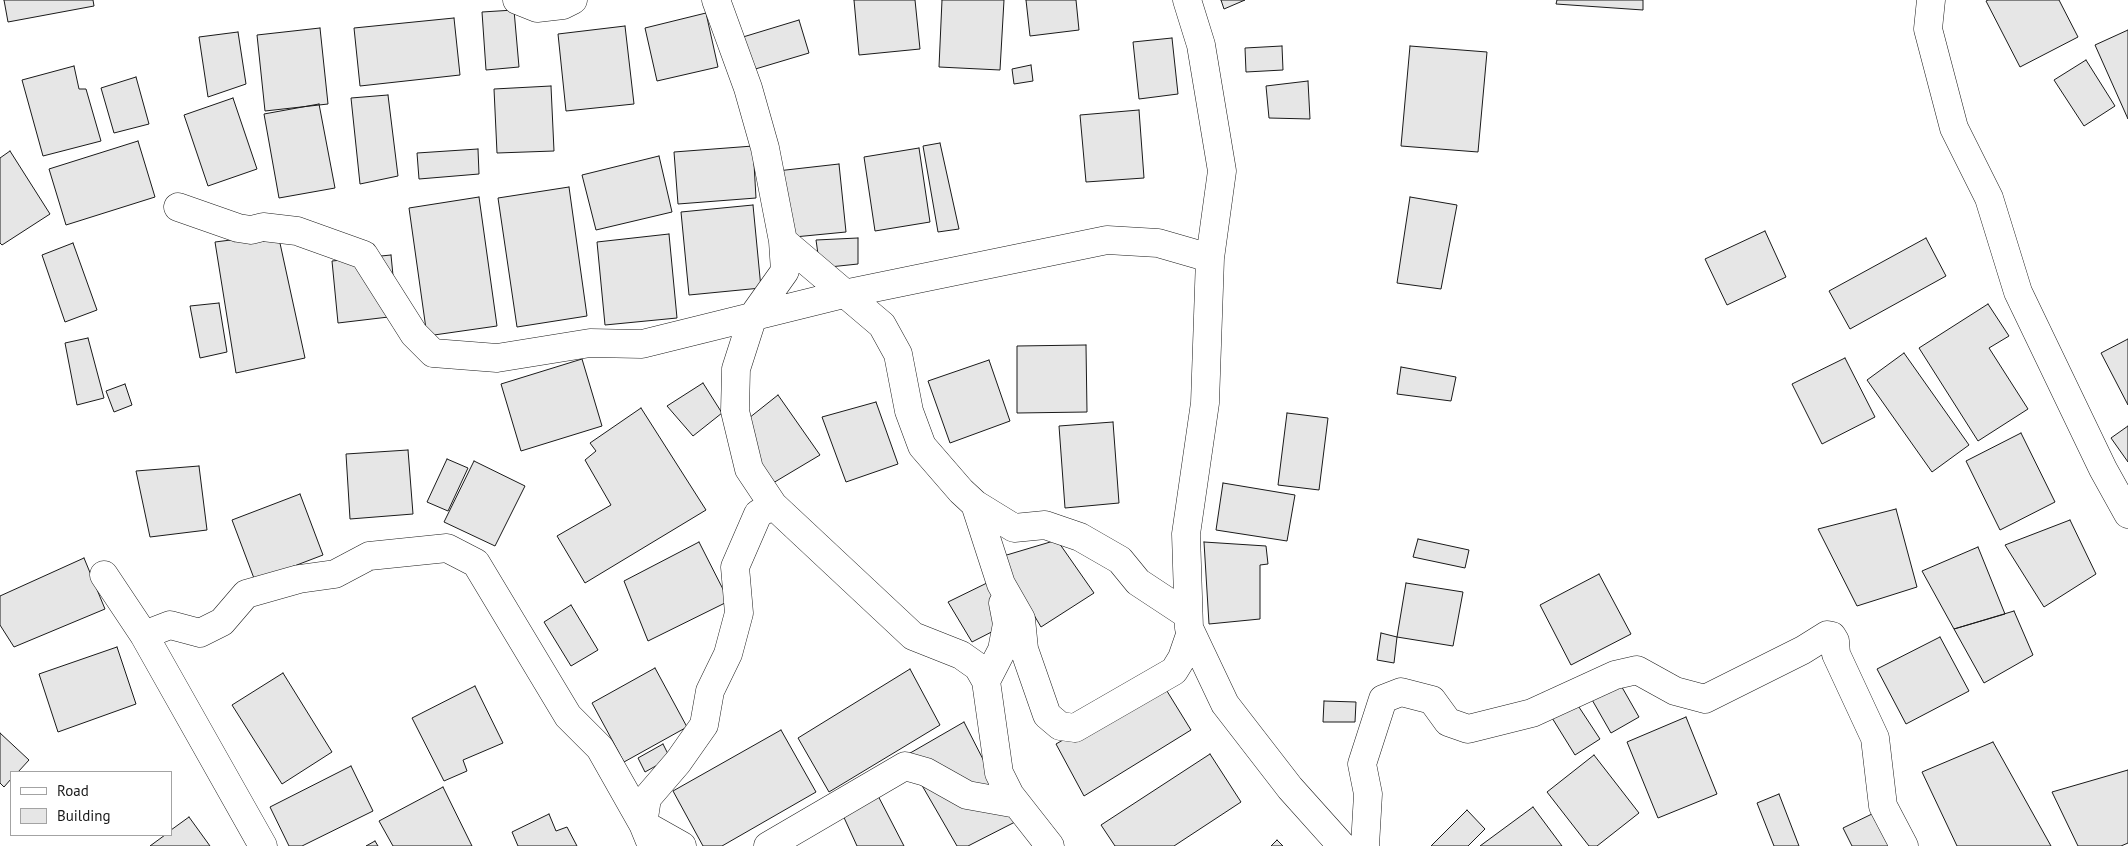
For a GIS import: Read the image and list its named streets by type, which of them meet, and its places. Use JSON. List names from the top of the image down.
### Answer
{
  "legend": ["Road", "Building"]
}
